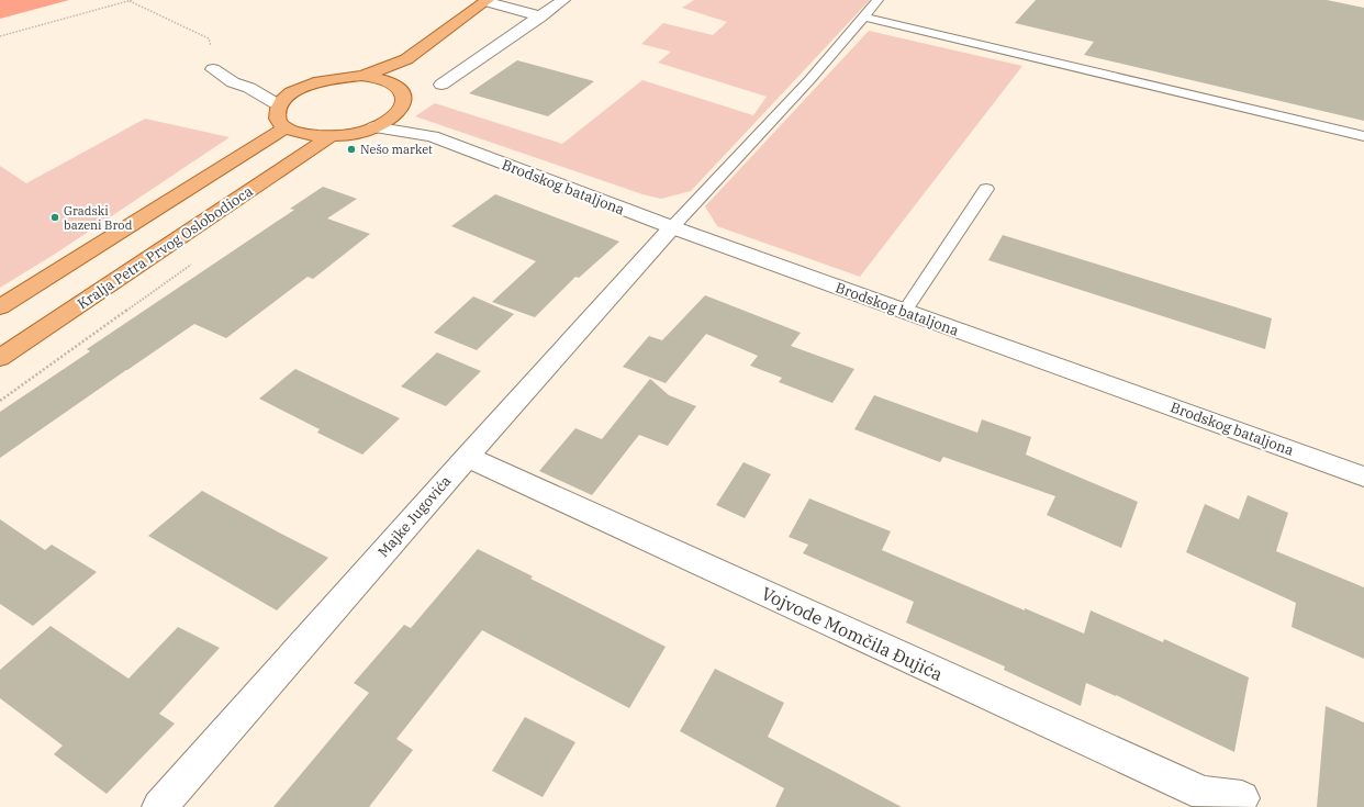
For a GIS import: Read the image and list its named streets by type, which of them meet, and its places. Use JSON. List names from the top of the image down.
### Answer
{
  "streets": {
    "main road": ["Kralja Petra Prvog Oslobodioca"],
    "street": ["Brodskog bataljona", "Majke Jugovića", "Vojvode Momčila Đujića"]
  },
  "crossings": [
    ["Brodskog bataljona", "Majke Jugovića"],
    ["Majke Jugovića", "Vojvode Momčila Đujića"]
  ],
  "places": ["Nešo market", "Gradski bazeni Brod"]
}
